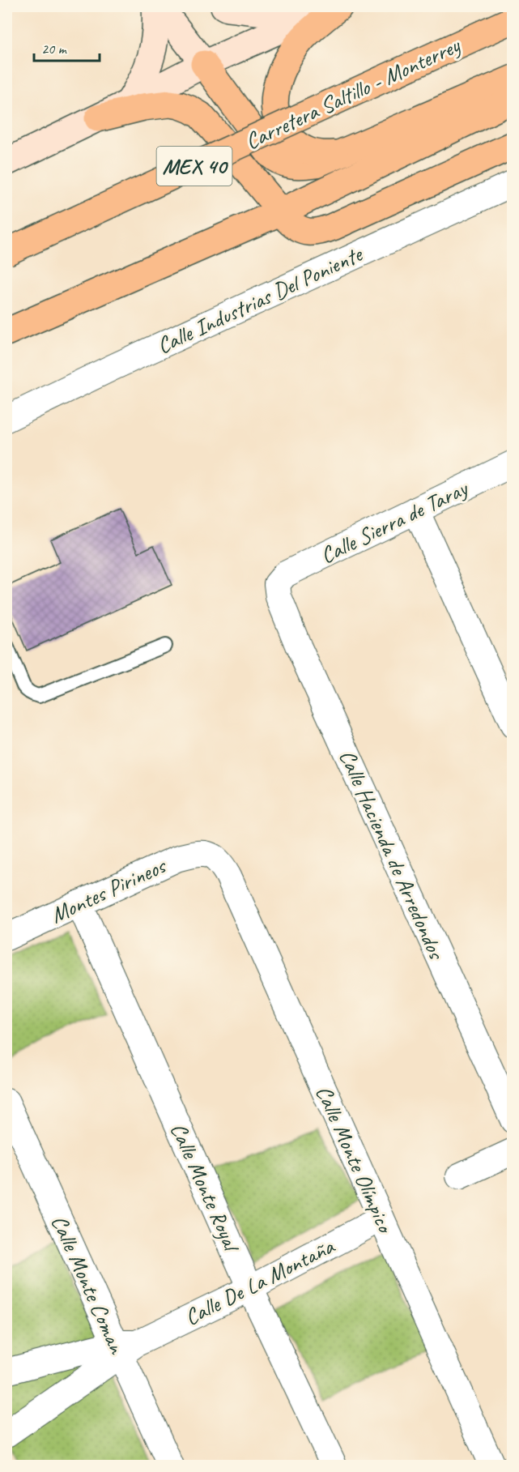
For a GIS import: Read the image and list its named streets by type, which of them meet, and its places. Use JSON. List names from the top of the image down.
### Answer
{
  "streets": {
    "main road": ["Carretera Saltillo - Monterrey", "MEX 40"],
    "street": [
      "Calle Industrias Del Poniente",
      "Calle Sierra de Taray",
      "Calle Hacienda de Arredondos",
      "Montes Pirineos",
      "Calle Monte Olímpico",
      "Calle Monte Royal",
      "Calle De La Montaña",
      "Calle Monte Coman"
    ]
  },
  "crossings": [
    ["Calle Sierra de Taray", "Calle Hacienda de Arredondos"],
    ["Montes Pirineos", "Calle Monte Olímpico"],
    ["Montes Pirineos", "Calle Monte Royal"],
    ["Calle Monte Olímpico", "Calle De La Montaña"],
    ["Calle Monte Royal", "Calle De La Montaña"],
    ["Calle De La Montaña", "Calle Monte Coman"]
  ],
  "scale_bar": "20 m"
}
